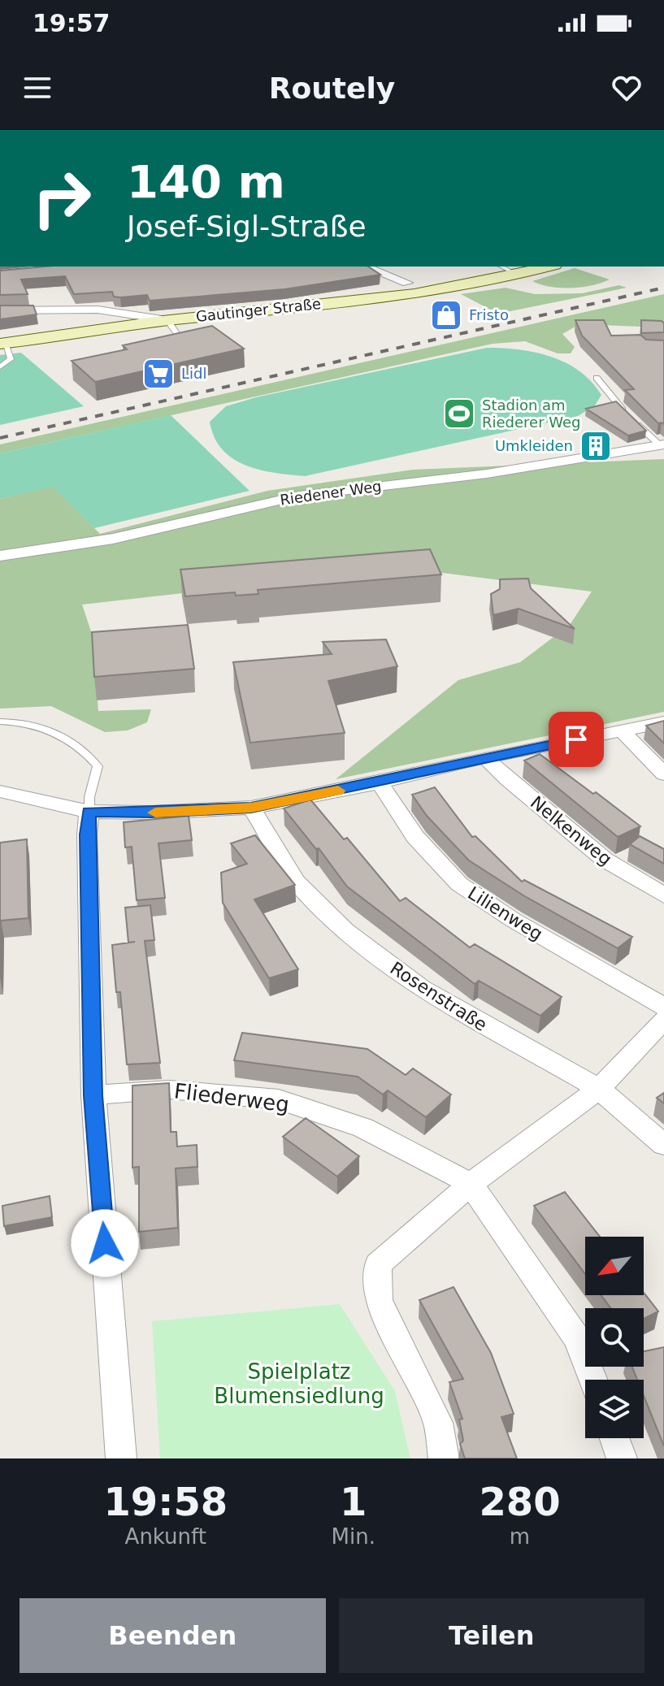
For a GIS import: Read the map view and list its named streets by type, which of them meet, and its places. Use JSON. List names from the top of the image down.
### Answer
{
  "streets": {
    "main road": ["Gautinger Straße"],
    "street": [
      "Riedener Weg",
      "Nelkenweg",
      "Lilienweg",
      "Rosenstraße",
      "Fliederweg"
    ]
  },
  "parks": ["Spielplatz Blumensiedlung"],
  "places": {
    "shop": ["Fristo"],
    "supermarket": ["Lidl"],
    "sports": ["Stadion am Riederer Weg"],
    "building": ["Umkleiden"]
  },
  "north": "bottom left",
  "page": {
    "status": "19:57",
    "header": "Routely",
    "turn": ["140 m", "Josef-Sigl-Straße"],
    "eta": [
      "19:58",
      "Ankunft",
      "1",
      "Min.",
      "280",
      "m"
    ],
    "buttons": ["Beenden", "Teilen"]
  }
}
